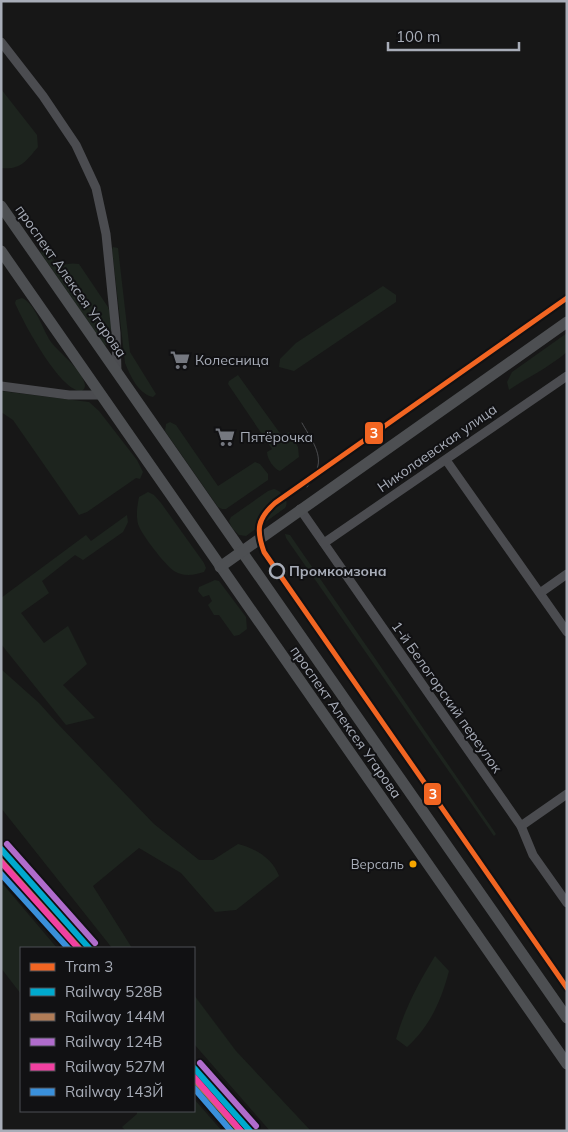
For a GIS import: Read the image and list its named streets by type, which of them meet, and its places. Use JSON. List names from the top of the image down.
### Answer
{
  "streets": {
    "main road": ["проспект Алексея Угарова", "Николаевская улица"],
    "street": ["1-й Белогорский переулок"]
  },
  "crossings": [
    ["проспект Алексея Угарова", "Николаевская улица"],
    ["Николаевская улица", "1-й Белогорский переулок"]
  ],
  "places": {
    "supermarket": ["Колесница", "Пятёрочка"],
    "other": ["Промкомзона", "Версаль"]
  },
  "lines": [
    "tram line 3",
    "rail line 124В",
    "rail line 528В",
    "rail line 144М",
    "rail line 527М",
    "rail line 143Й"
  ],
  "legend": [
    "Tram 3",
    "Railway 528В",
    "Railway 144М",
    "Railway 124В",
    "Railway 527М",
    "Railway 143Й"
  ],
  "scale_bar": "100 m"
}
